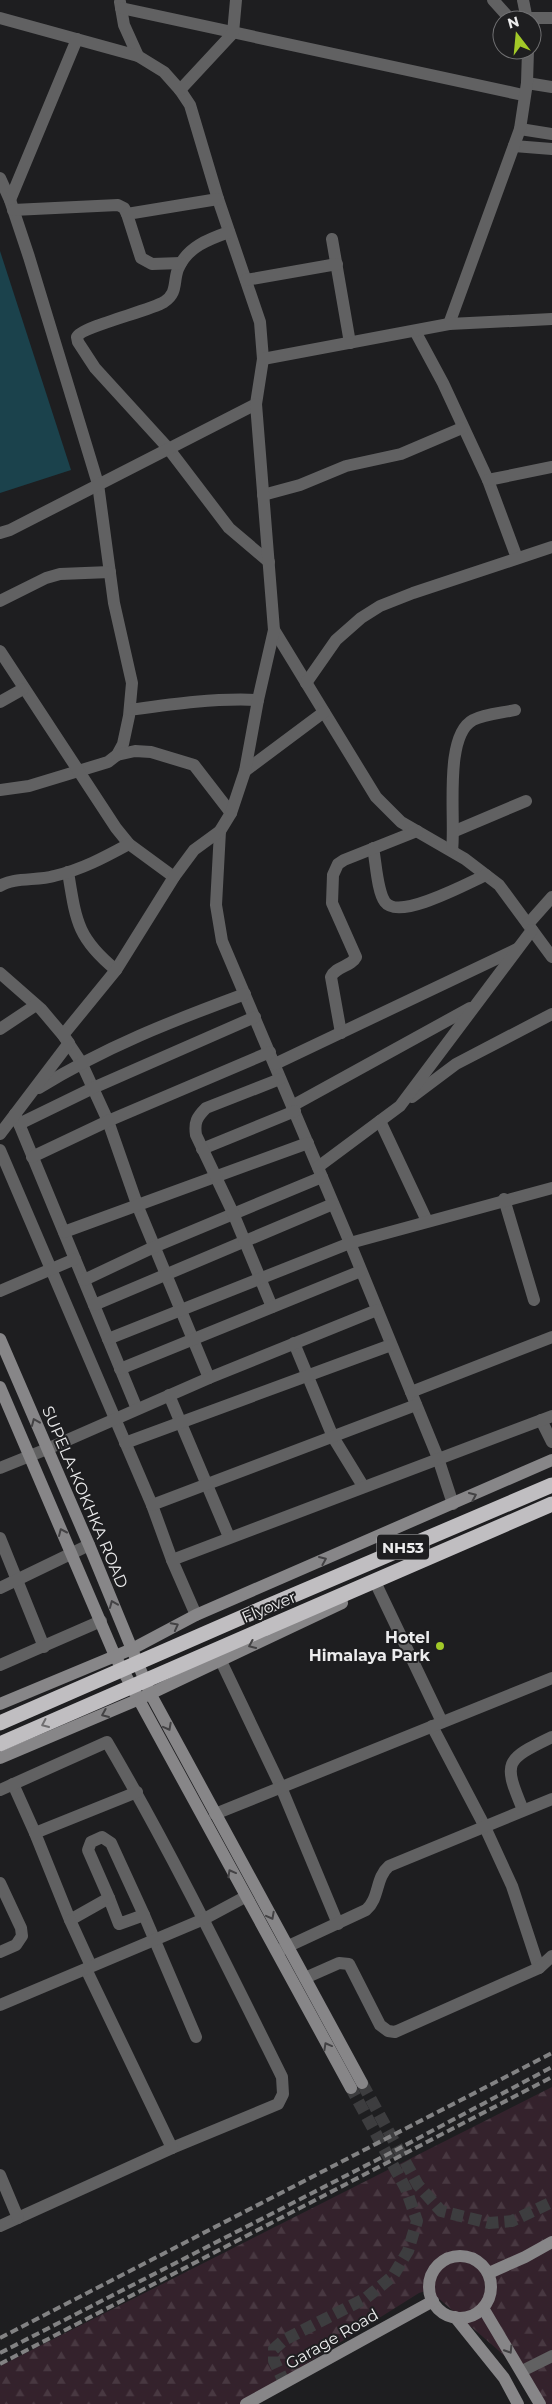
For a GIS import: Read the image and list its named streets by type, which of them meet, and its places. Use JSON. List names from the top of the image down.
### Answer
{
  "streets": {
    "highway": ["NH53", "Flyover"],
    "street": ["SUPELA-KOKHKA ROAD", "Garage Road"]
  },
  "places": ["Hotel Himalaya Park"],
  "north": "top"
}
